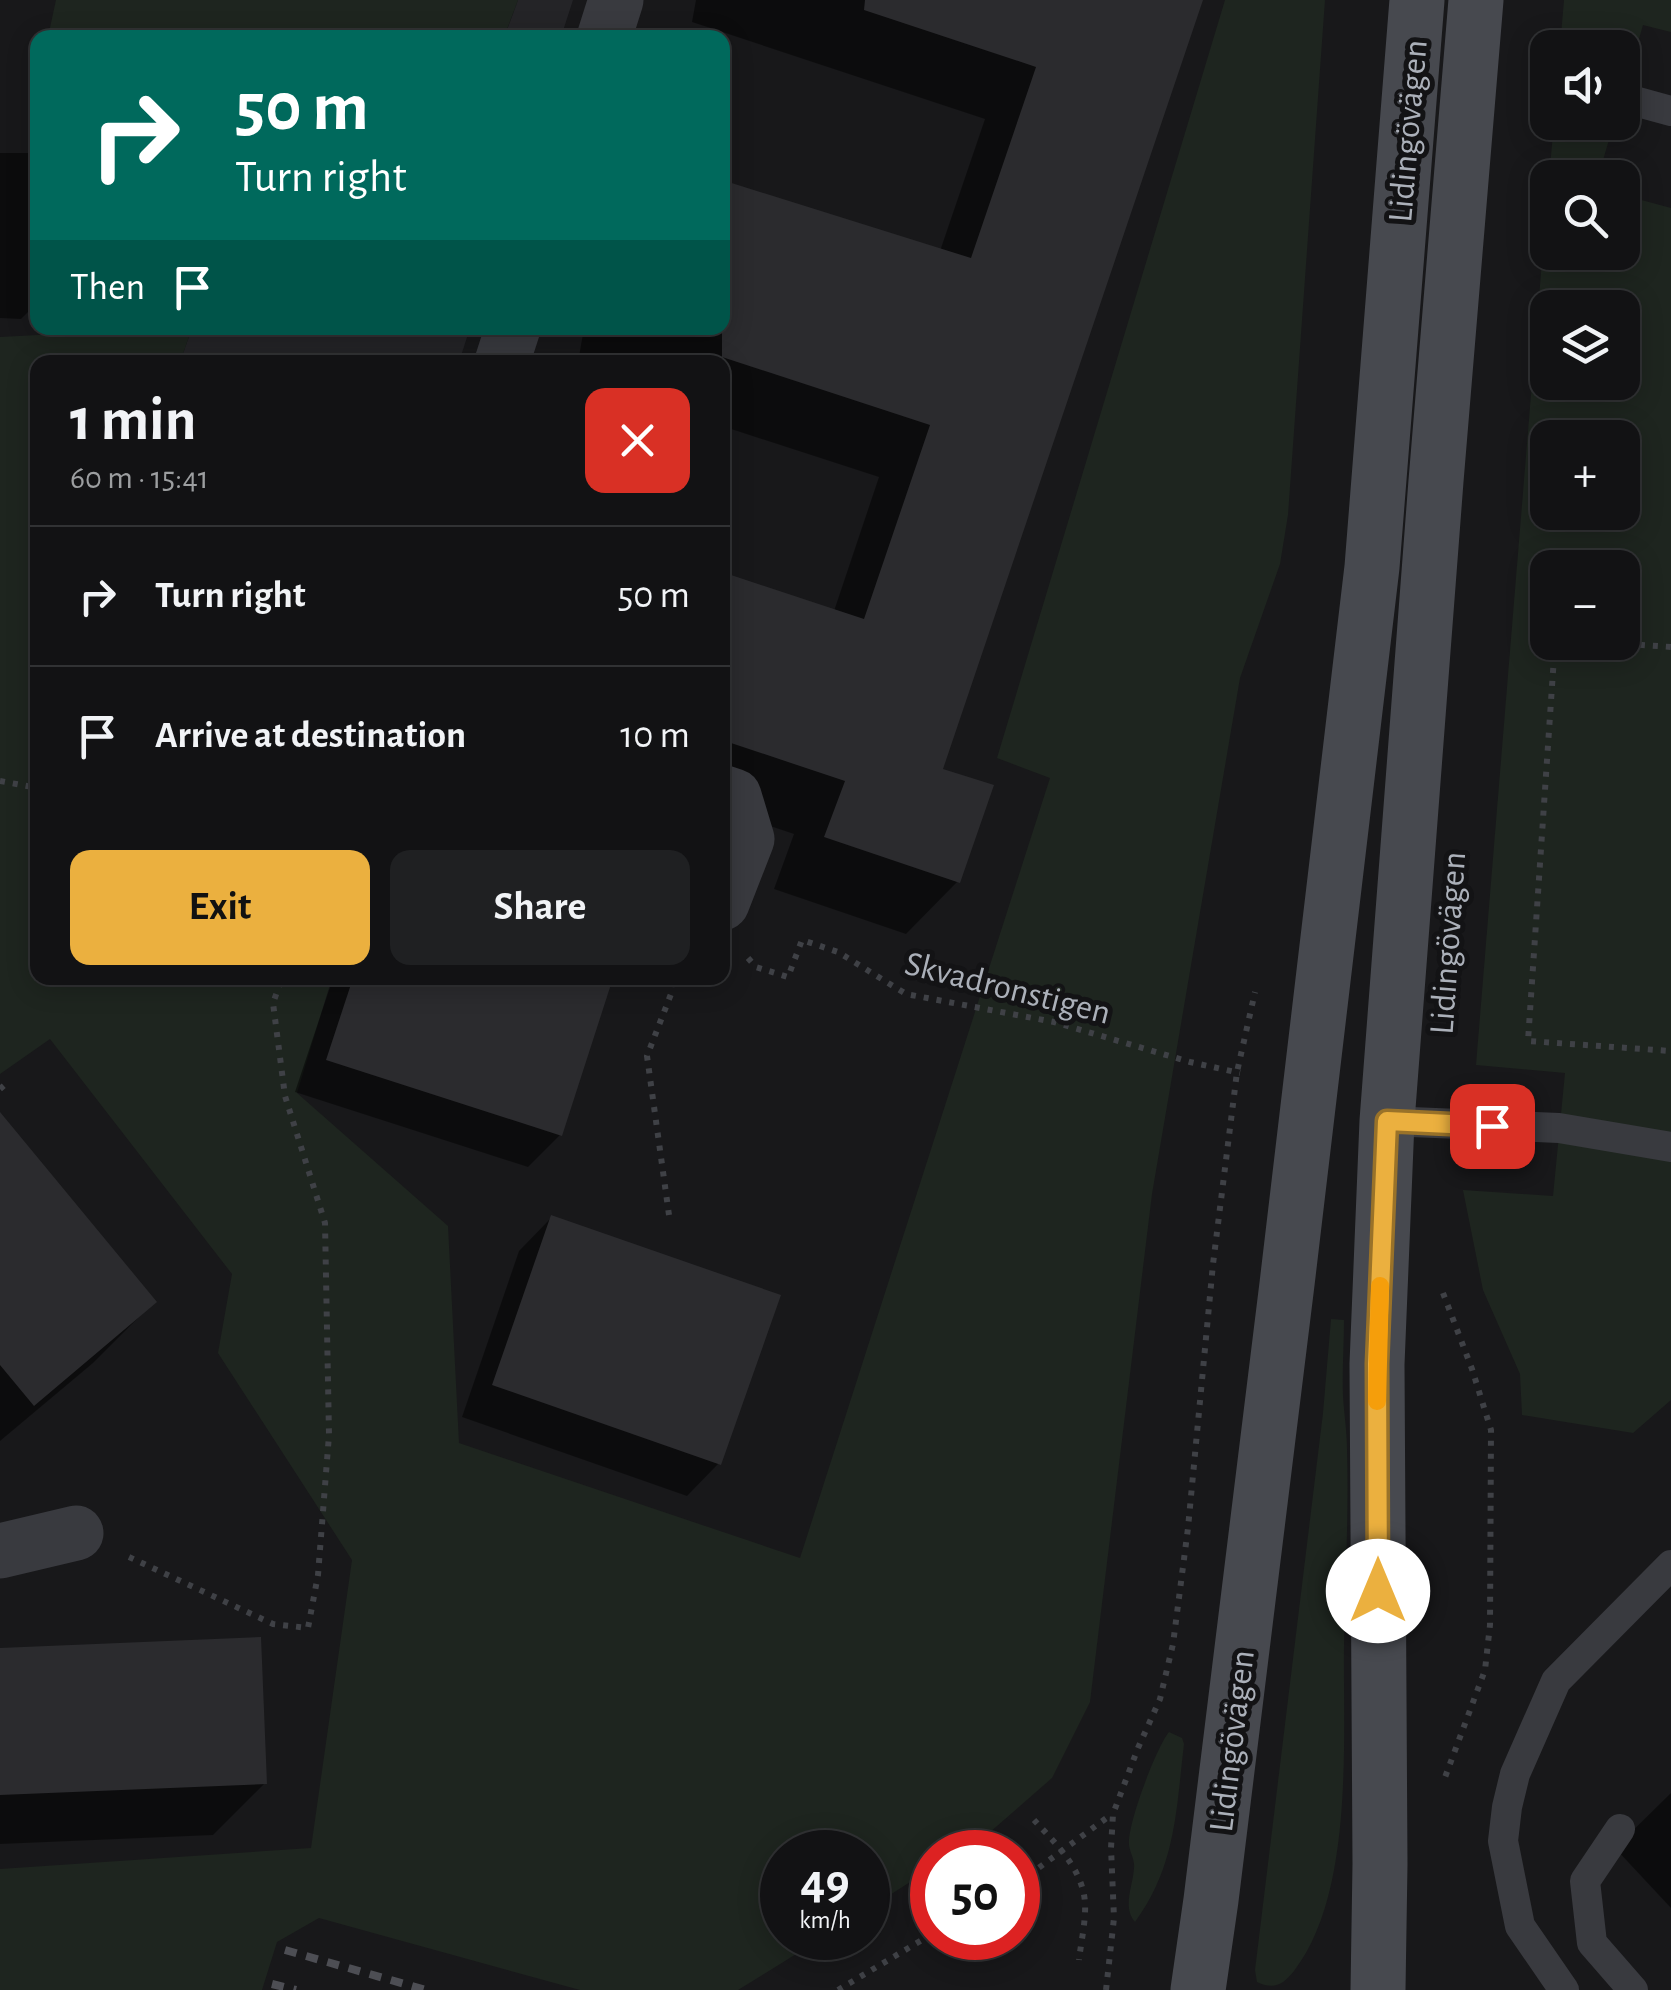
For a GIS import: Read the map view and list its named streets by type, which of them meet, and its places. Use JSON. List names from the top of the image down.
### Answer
{
  "streets": {
    "main road": ["Lidingövägen"],
    "path": ["Skvadronstigen"]
  },
  "page": {
    "map_buttons": ["+", "−"],
    "turn": ["50 m", "Turn right"],
    "then": "Then",
    "heading": ["1 min", "60 m · 15:41"],
    "list": [
      {
        "name": "Turn right",
        "value": "50 m"
      },
      {
        "name": "Arrive at destination",
        "value": "10 m"
      }
    ],
    "buttons": ["Exit", "Share"],
    "speed": "49 km/h",
    "limit": "50"
  }
}
